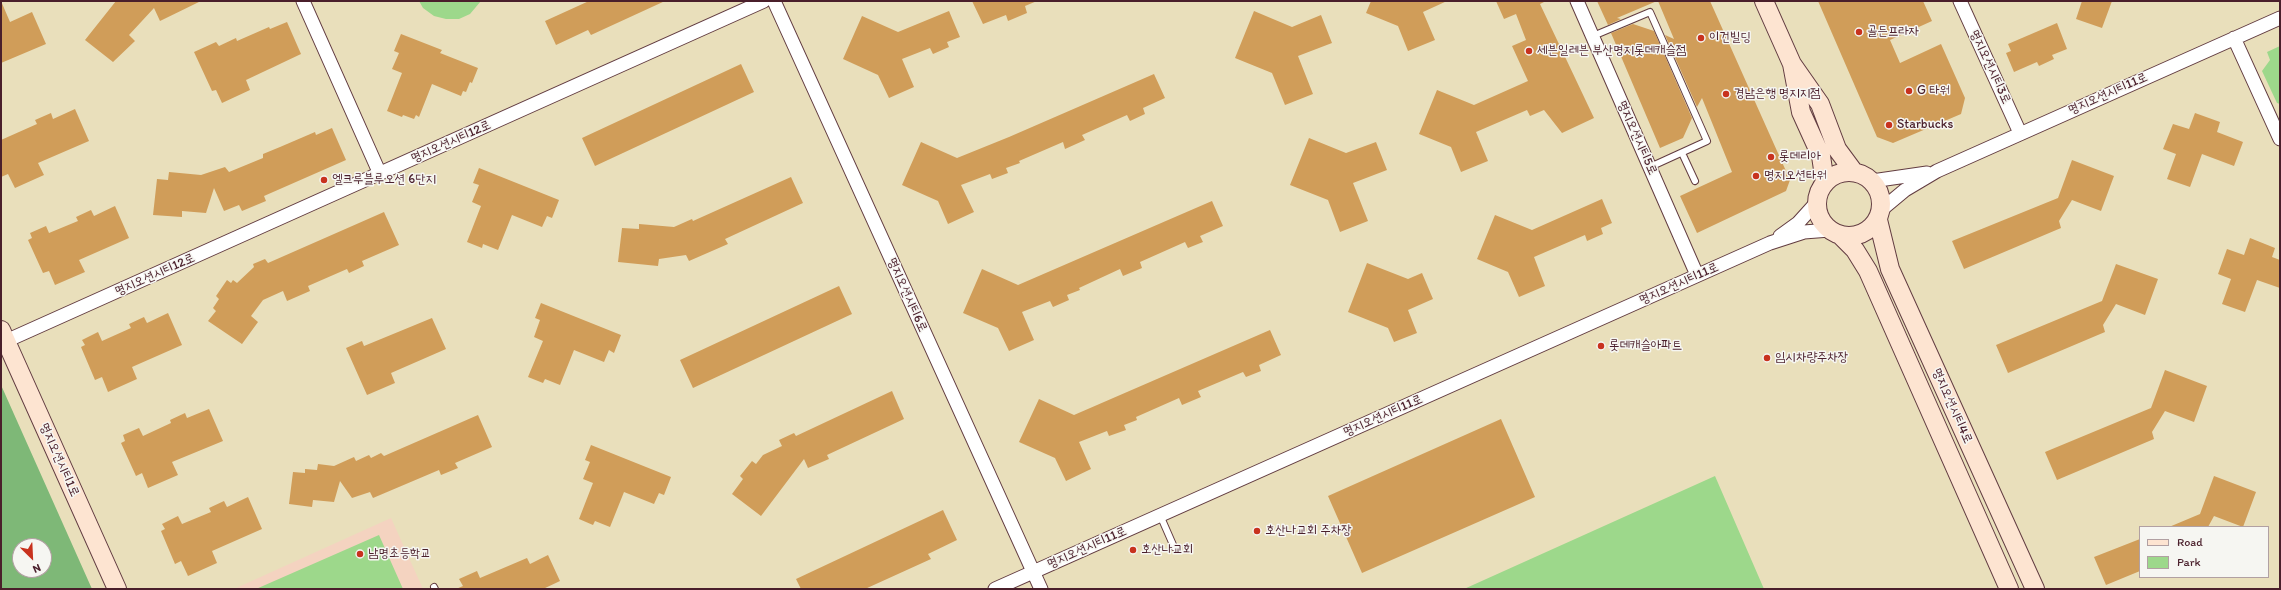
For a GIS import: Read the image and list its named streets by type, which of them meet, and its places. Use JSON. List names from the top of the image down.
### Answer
{
  "streets": {
    "main road": ["명지오션시티4로", "명지오션시티1로"],
    "street": [
      "명지오션시티3로",
      "명지오션시티11로",
      "명지오션시티5로",
      "명지오션시티12로",
      "명지오션시티6로"
    ]
  },
  "crossings": [
    ["명지오션시티3로", "명지오션시티11로"],
    ["명지오션시티11로", "명지오션시티5로"],
    ["명지오션시티11로", "명지오션시티6로"],
    ["명지오션시티12로", "명지오션시티1로"]
  ],
  "places": [
    "골든프라자",
    "이건빌딩",
    "세븐일레븐 부산명지롯데캐슬점",
    "G 타워",
    "경남은행 명지지점",
    "Starbucks",
    "롯데리아",
    "명지오션타워",
    "엘크루블루오션 6단지",
    "롯데캐슬아파트",
    "임시차량주차장",
    "호산나교회 주차장",
    "호산나교회",
    "남명초등학교"
  ],
  "legend": ["Road", "Park"],
  "north": "bottom right"
}
